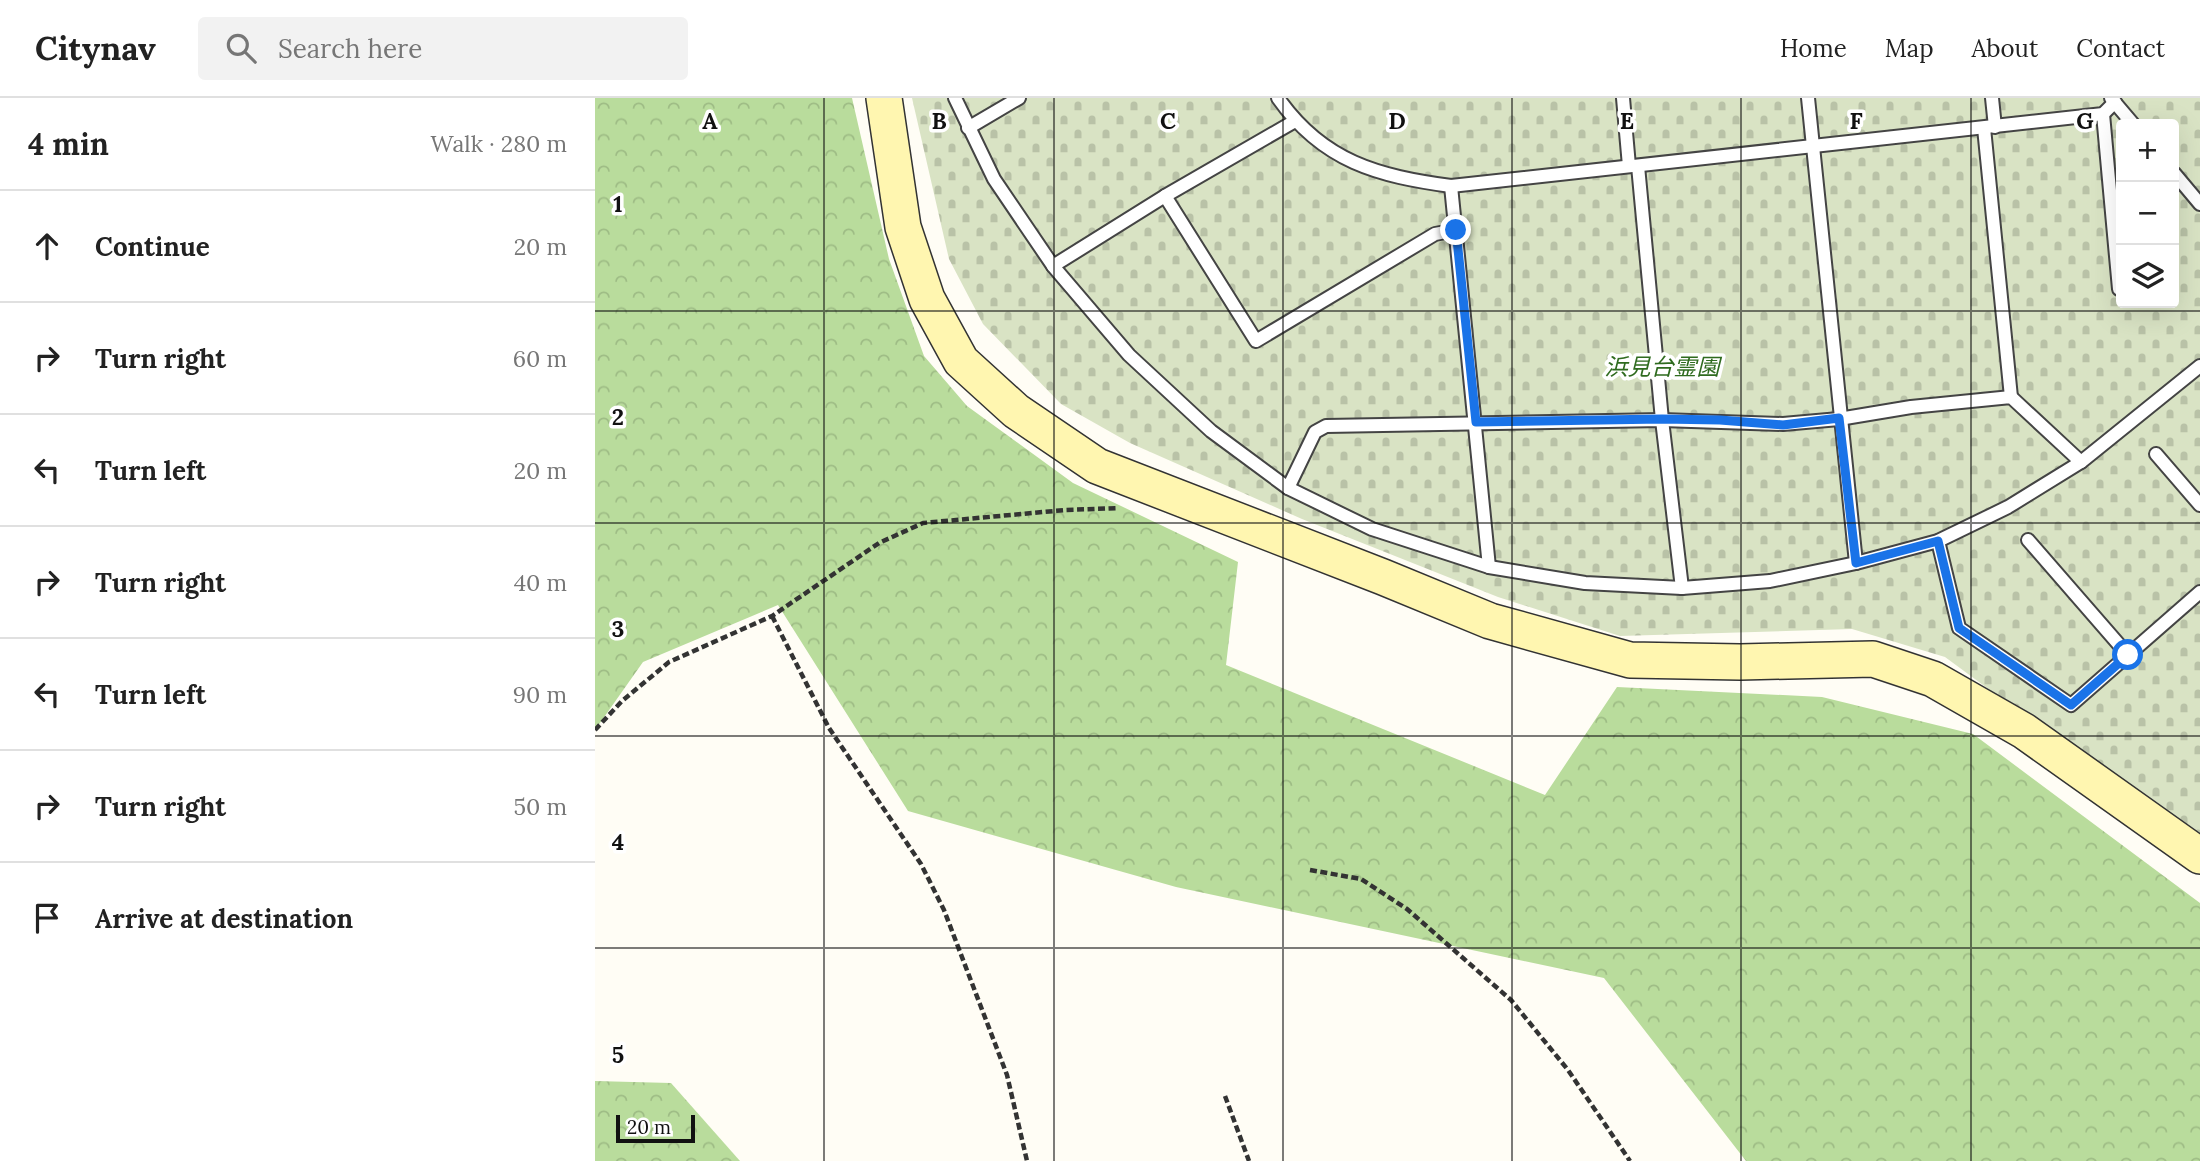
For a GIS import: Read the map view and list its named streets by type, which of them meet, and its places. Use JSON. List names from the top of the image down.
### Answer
{
  "parks": ["浜見台霊園"],
  "scale_bar": "20 m",
  "page": {
    "header": "Citynav",
    "search": "Search here",
    "nav": [
      "Home",
      "Map",
      "About",
      "Contact"
    ],
    "heading": ["4 min", "Walk · 280 m"],
    "map_buttons": ["+", "−"],
    "list": [
      ["Continue", "20 m"],
      ["Turn right", "60 m"],
      ["Turn left", "20 m"],
      ["Turn right", "40 m"],
      ["Turn left", "90 m"],
      ["Turn right", "50 m"],
      "Arrive at destination"
    ],
    "scale": "20 m"
  },
  "grid": {
    "columns": [
      "A",
      "B",
      "C",
      "D",
      "E",
      "F",
      "G"
    ],
    "rows": [
      "1",
      "2",
      "3",
      "4",
      "5"
    ]
  }
}
